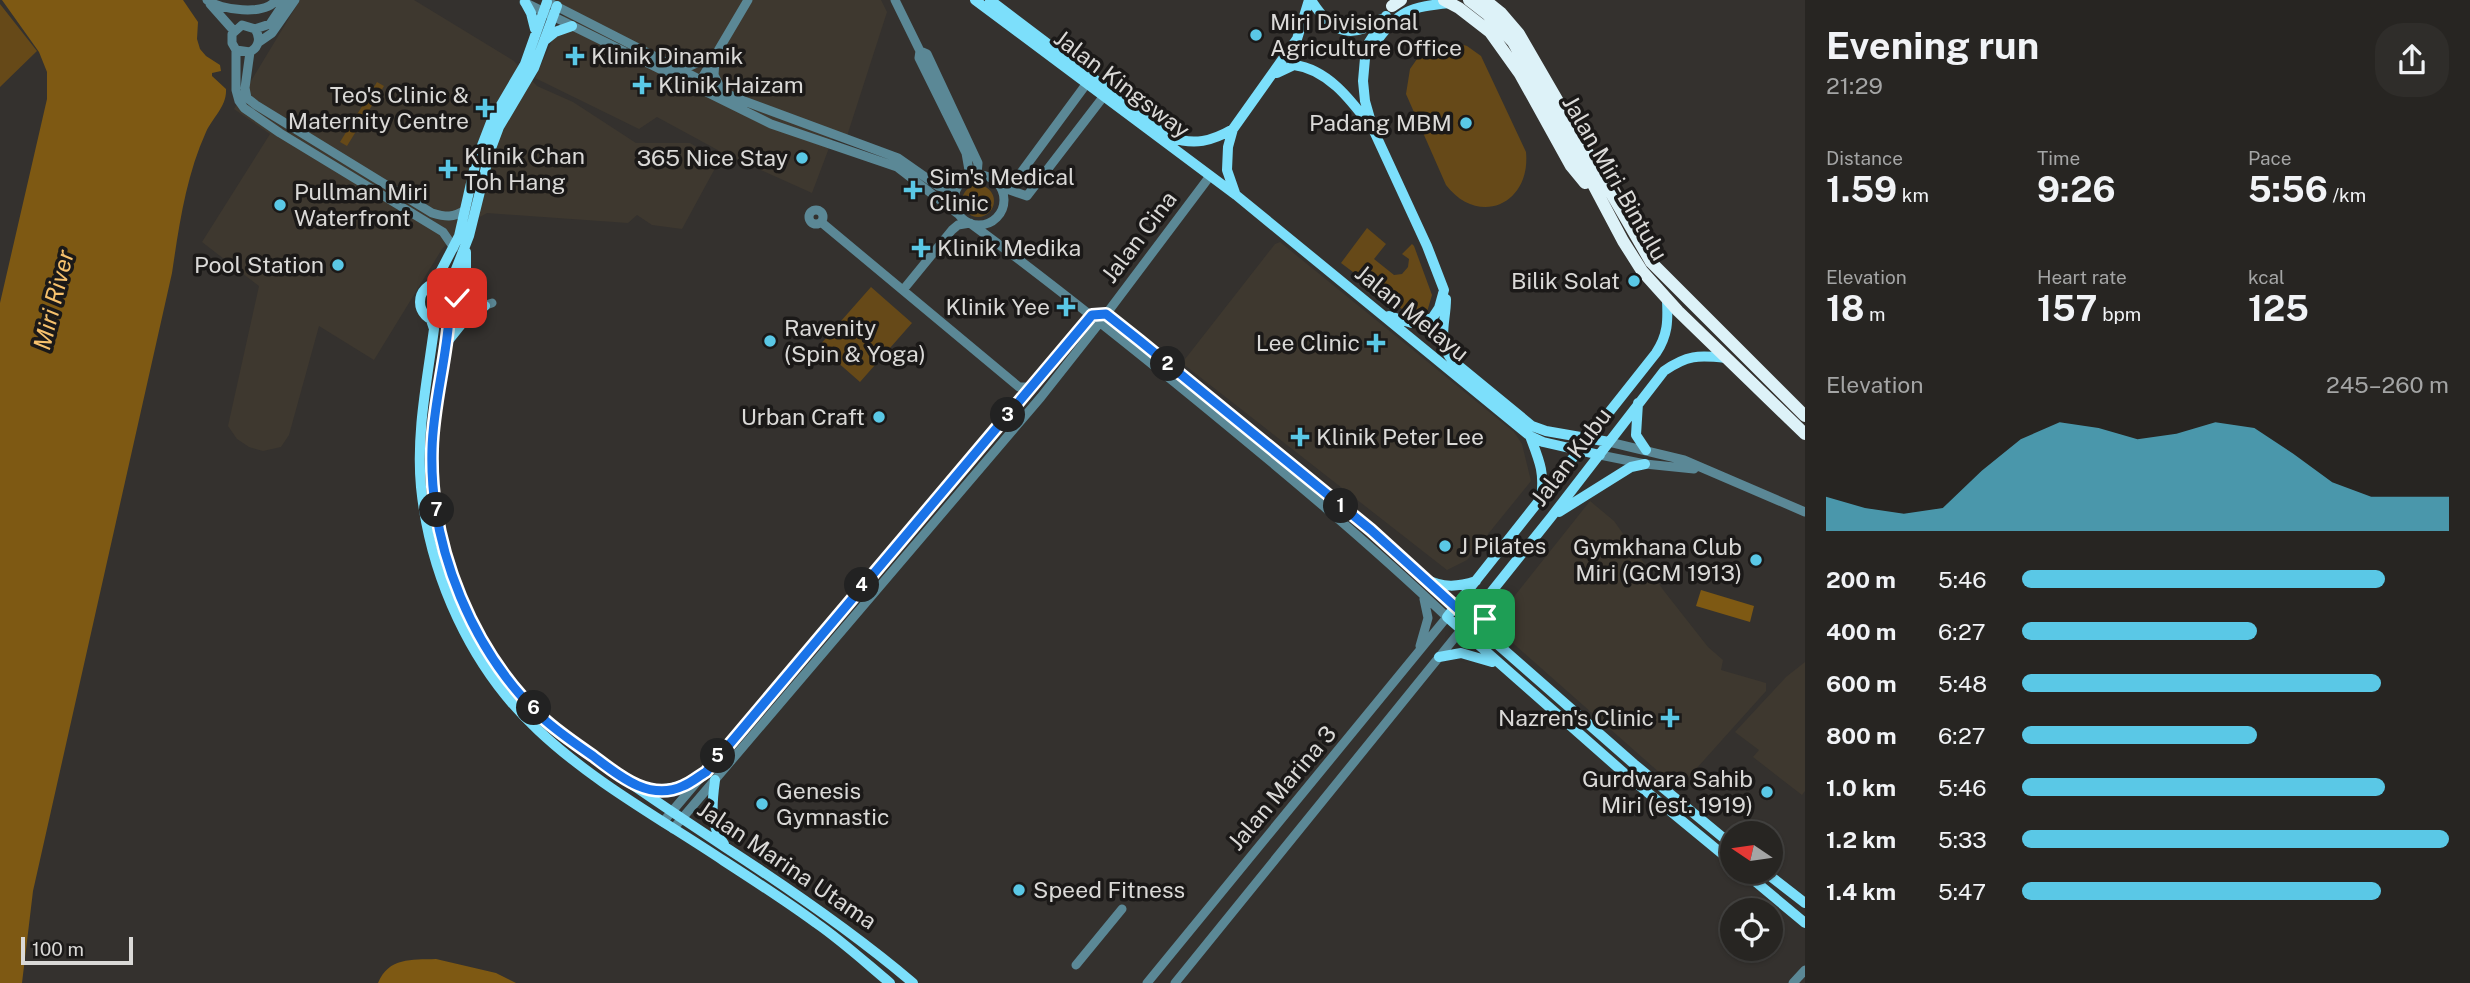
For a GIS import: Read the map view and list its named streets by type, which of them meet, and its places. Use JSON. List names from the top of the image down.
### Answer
{
  "streets": {
    "highway": ["Jalan Miri-Bintulu"],
    "main road": [
      "Jalan Kingsway",
      "Jalan Melayu",
      "Jalan Kubu",
      "Jalan Marina Utama"
    ],
    "street": ["Jalan Cina", "Jalan Marina 3"]
  },
  "crossings": [
    ["Jalan Kingsway", "Jalan Cina"],
    ["Jalan Kingsway", "Jalan Melayu"],
    ["Jalan Miri-Bintulu", "Jalan Kubu"],
    ["Jalan Cina", "Jalan Melayu"],
    ["Jalan Cina", "Jalan Marina Utama"],
    ["Jalan Melayu", "Jalan Kubu"],
    ["Jalan Kubu", "Jalan Marina 3"]
  ],
  "water": ["Miri River"],
  "places": {
    "other": [
      "Miri Divisional Agriculture Office",
      "Padang MBM",
      "365 Nice Stay",
      "Pullman Miri Waterfront",
      "Pool Station",
      "Bilik Solat",
      "Ravenity (Spin & Yoga)",
      "Urban Craft",
      "J Pilates",
      "Gymkhana Club Miri (GCM 1913)",
      "Gurdwara Sahib Miri (est. 1919)",
      "Genesis Gymnastic",
      "Speed Fitness"
    ],
    "health": [
      "Klinik Dinamik",
      "Klinik Haizam",
      "Teo's Clinic & Maternity Centre",
      "Klinik Chan Toh Hang",
      "Sim's Medical Clinic",
      "Klinik Medika",
      "Klinik Yee",
      "Lee Clinic",
      "Klinik Peter Lee",
      "Nazren's Clinic"
    ]
  },
  "scale_bar": "100 m",
  "north": "left",
  "page": {
    "heading": ["Evening run", "21:29"],
    "stats": [
      ["Distance", "1.59 km"],
      ["Time", "9:26"],
      ["Pace", "5:56 /km"],
      ["Elevation", "18 m"],
      ["Heart rate", "157 bpm"],
      ["kcal", "125"]
    ],
    "pins": [
      "2",
      "3",
      "1",
      "7",
      "4",
      "6",
      "5"
    ],
    "chart": ["Elevation", "245–260 m"],
    "list": [
      {
        "name": "200 m",
        "note": "5:46"
      },
      {
        "name": "400 m",
        "note": "6:27"
      },
      {
        "name": "600 m",
        "note": "5:48"
      },
      {
        "name": "800 m",
        "note": "6:27"
      },
      {
        "name": "1.0 km",
        "note": "5:46"
      },
      {
        "name": "1.2 km",
        "note": "5:33"
      },
      {
        "name": "1.4 km",
        "note": "5:47"
      }
    ],
    "scale": "100 m"
  }
}
